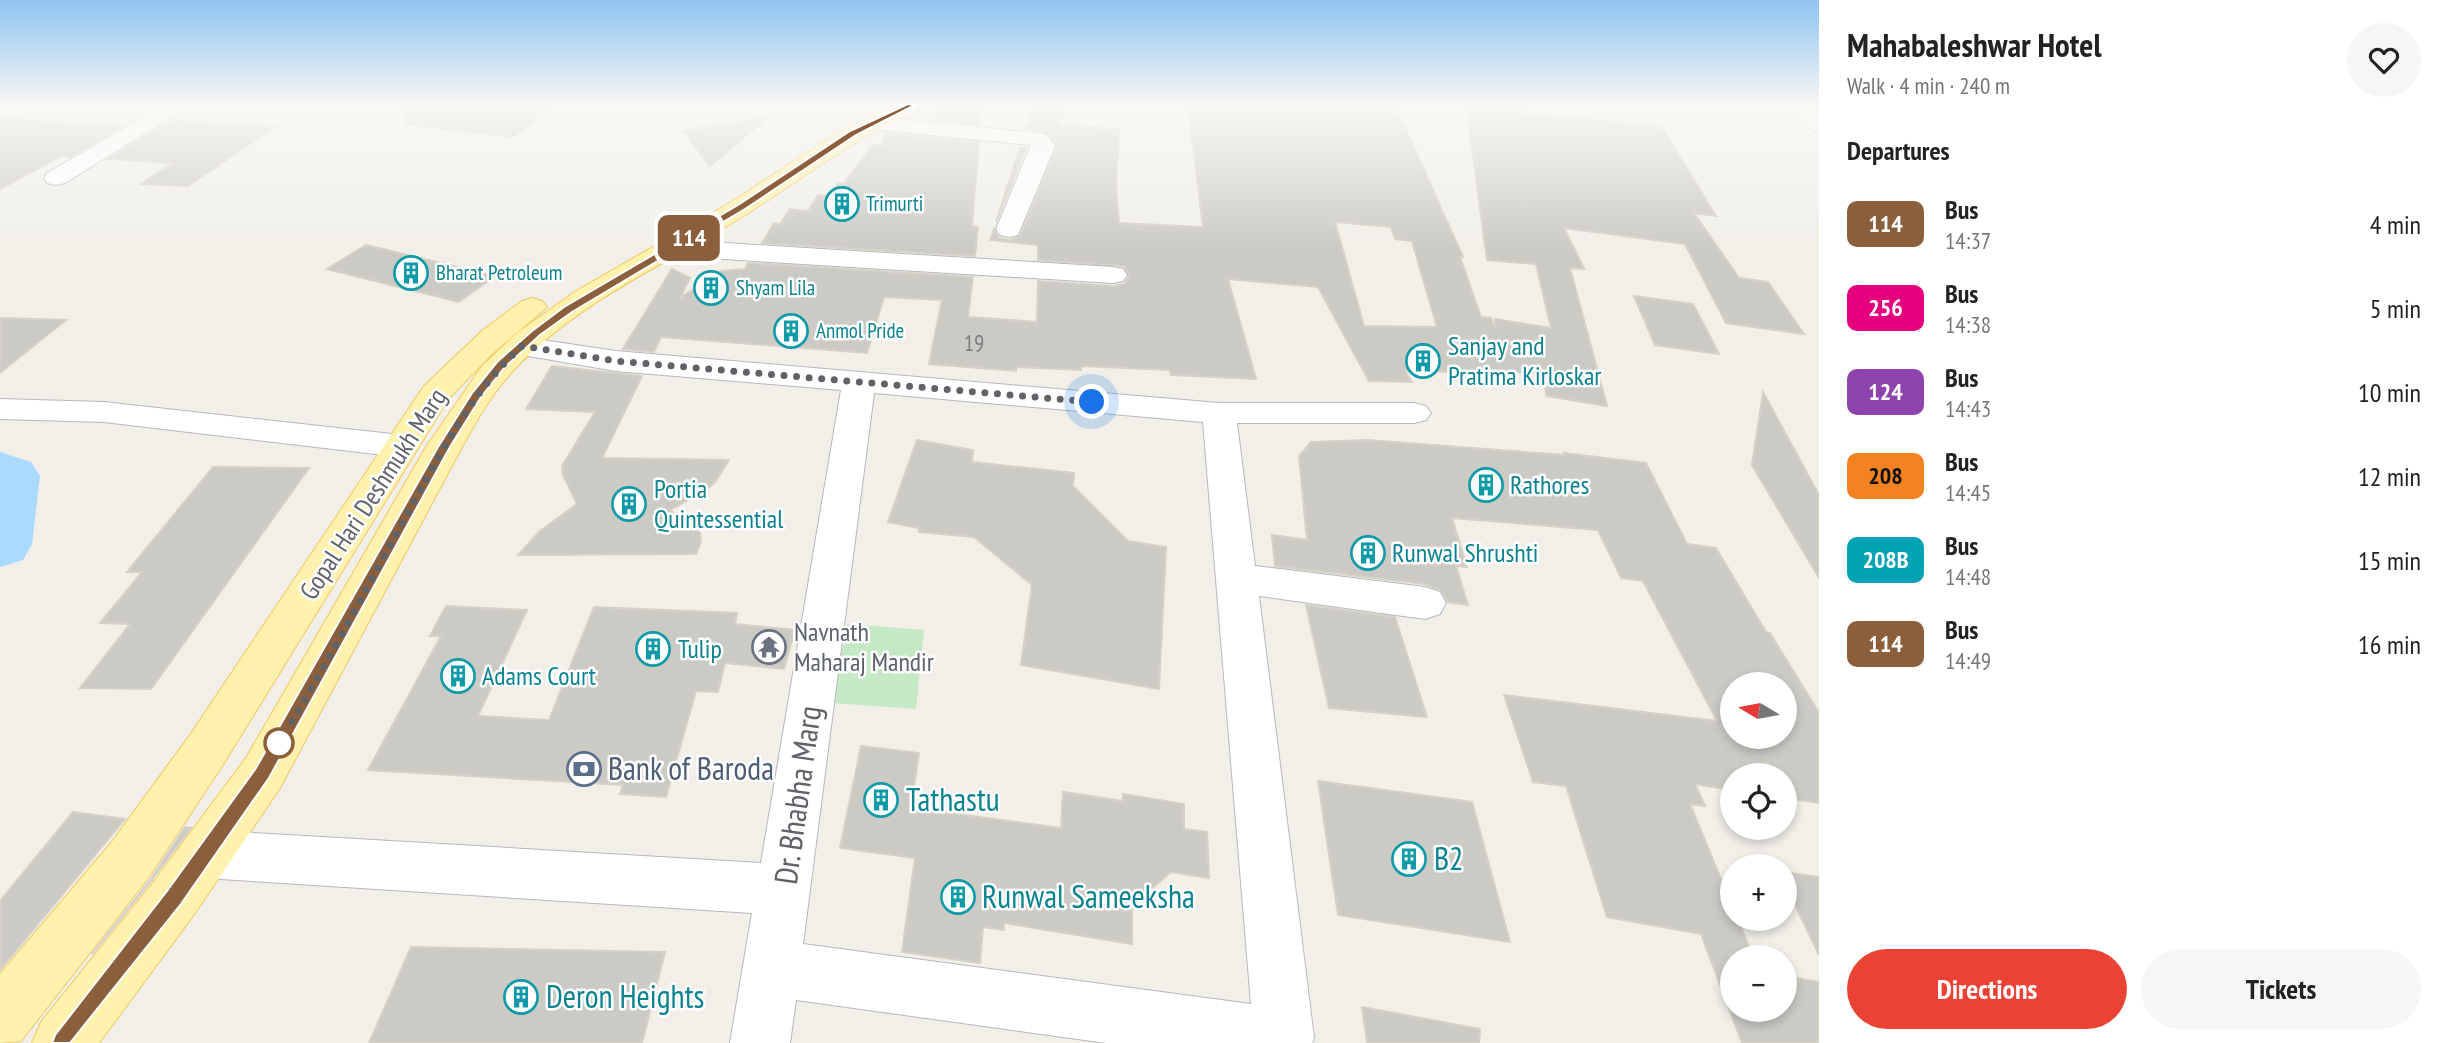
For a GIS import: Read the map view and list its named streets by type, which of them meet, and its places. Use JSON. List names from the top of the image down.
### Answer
{
  "streets": {
    "main road": ["Gopal Hari Deshmukh Marg"],
    "street": ["Dr. Bhabha Marg"]
  },
  "places": {
    "building": [
      "Trimurti",
      "Bharat Petroleum",
      "Shyam Lila",
      "Anmol Pride",
      "Sanjay and Pratima Kirloskar",
      "Rathores",
      "Portia Quintessential",
      "Runwal Shrushti",
      "Tulip",
      "Adams Court",
      "Tathastu",
      "B2",
      "Runwal Sameeksha",
      "Deron Heights"
    ],
    "temple": ["Navnath Maharaj Mandir"],
    "bank": ["Bank of Baroda"]
  },
  "lines": ["bus line 114"],
  "house_numbers": ["19"],
  "north": "left",
  "page": {
    "on_map": "114",
    "heading": [
      ["Mahabaleshwar Hotel", "Walk · 4 min · 240 m"],
      "Departures"
    ],
    "list": [
      {
        "mark": "114",
        "name": "Bus",
        "note": "14:37",
        "value": "4 min"
      },
      {
        "mark": "256",
        "name": "Bus",
        "note": "14:38",
        "value": "5 min"
      },
      {
        "mark": "124",
        "name": "Bus",
        "note": "14:43",
        "value": "10 min"
      },
      {
        "mark": "208",
        "name": "Bus",
        "note": "14:45",
        "value": "12 min"
      },
      {
        "mark": "208B",
        "name": "Bus",
        "note": "14:48",
        "value": "15 min"
      },
      {
        "mark": "114",
        "name": "Bus",
        "note": "14:49",
        "value": "16 min"
      }
    ],
    "map_buttons": ["+", "−"],
    "buttons": ["Directions", "Tickets"]
  }
}
